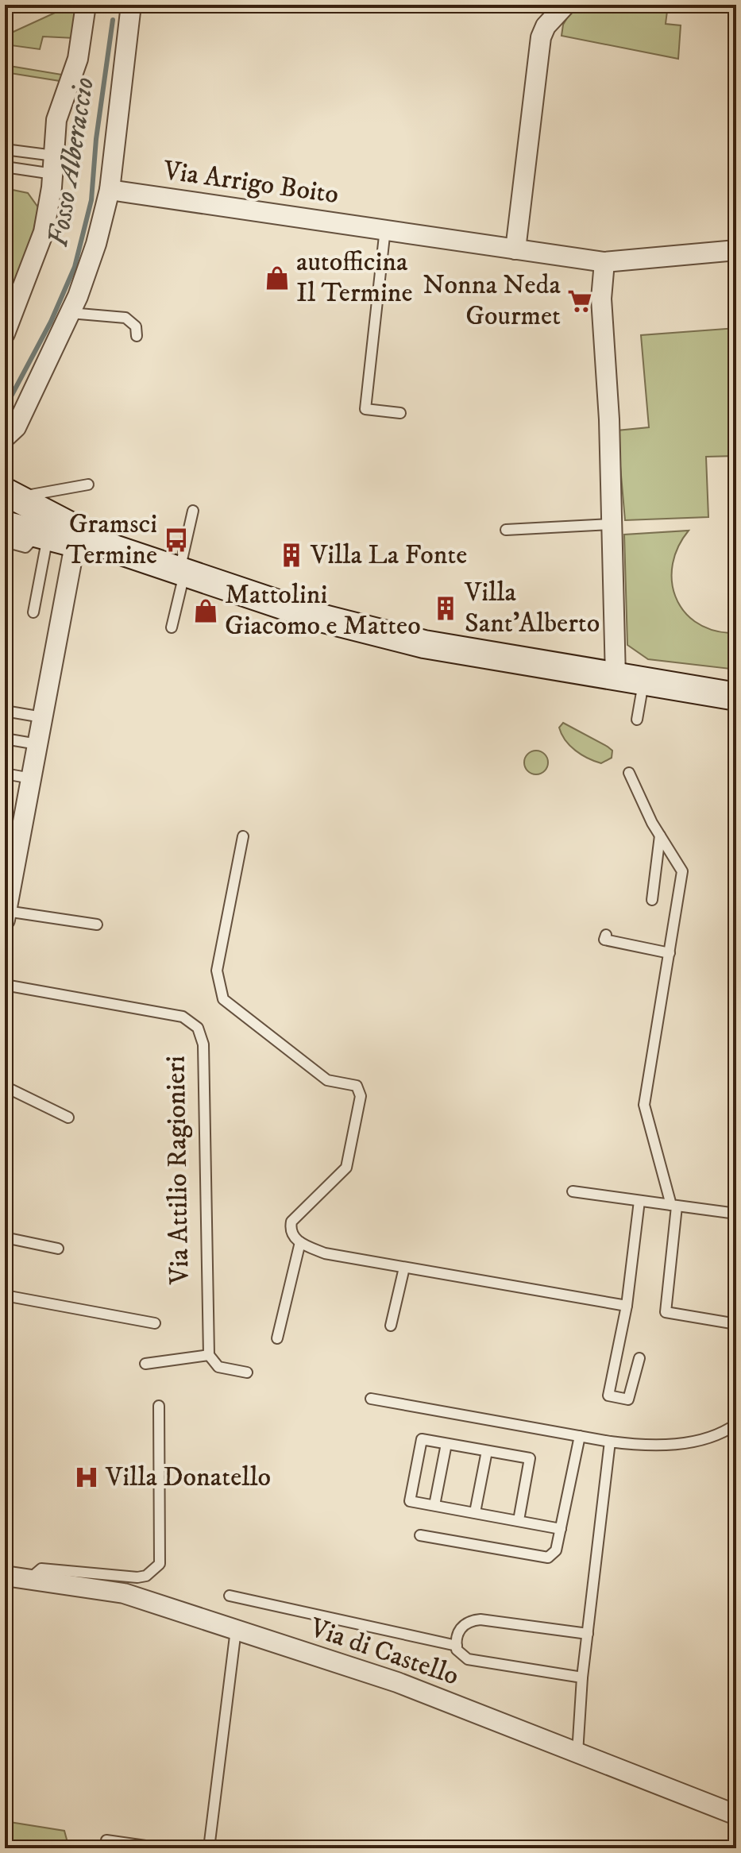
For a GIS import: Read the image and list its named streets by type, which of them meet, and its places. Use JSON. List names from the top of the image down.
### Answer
{
  "streets": {
    "street": ["Via Arrigo Boito", "Via di Castello"],
    "lane": ["Via Attilio Ragionieri"]
  },
  "water": ["Fosso Alberaccio"],
  "places": {
    "shop": ["autofficina Il Termine", "Mattolini Giacomo e Matteo"],
    "supermarket": ["Nonna Neda Gourmet"],
    "bus stop": ["Gramsci Termine"],
    "building": ["Villa La Fonte", "Villa Sant'Alberto"],
    "hospital": ["Villa Donatello"]
  }
}
